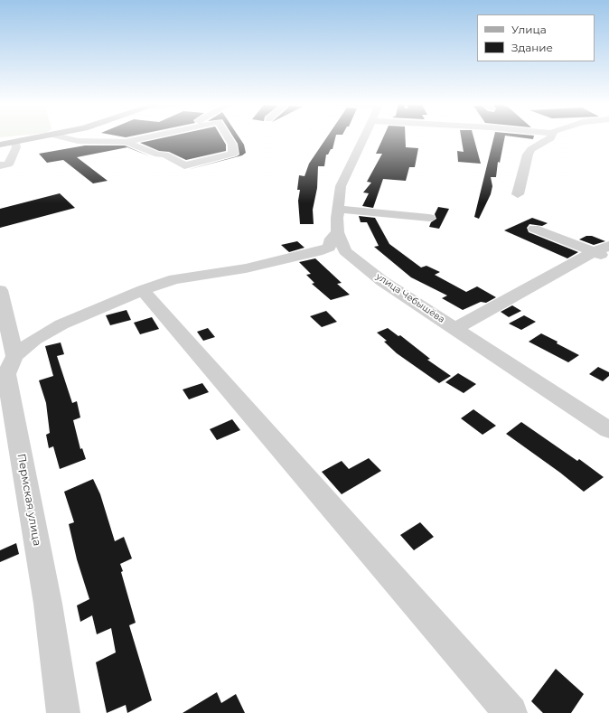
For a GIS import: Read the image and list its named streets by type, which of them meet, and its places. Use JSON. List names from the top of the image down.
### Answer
{
  "streets": {
    "street": ["улица Чебышёва", "Пермская улица"]
  },
  "legend": ["Улица", "Здание"]
}
